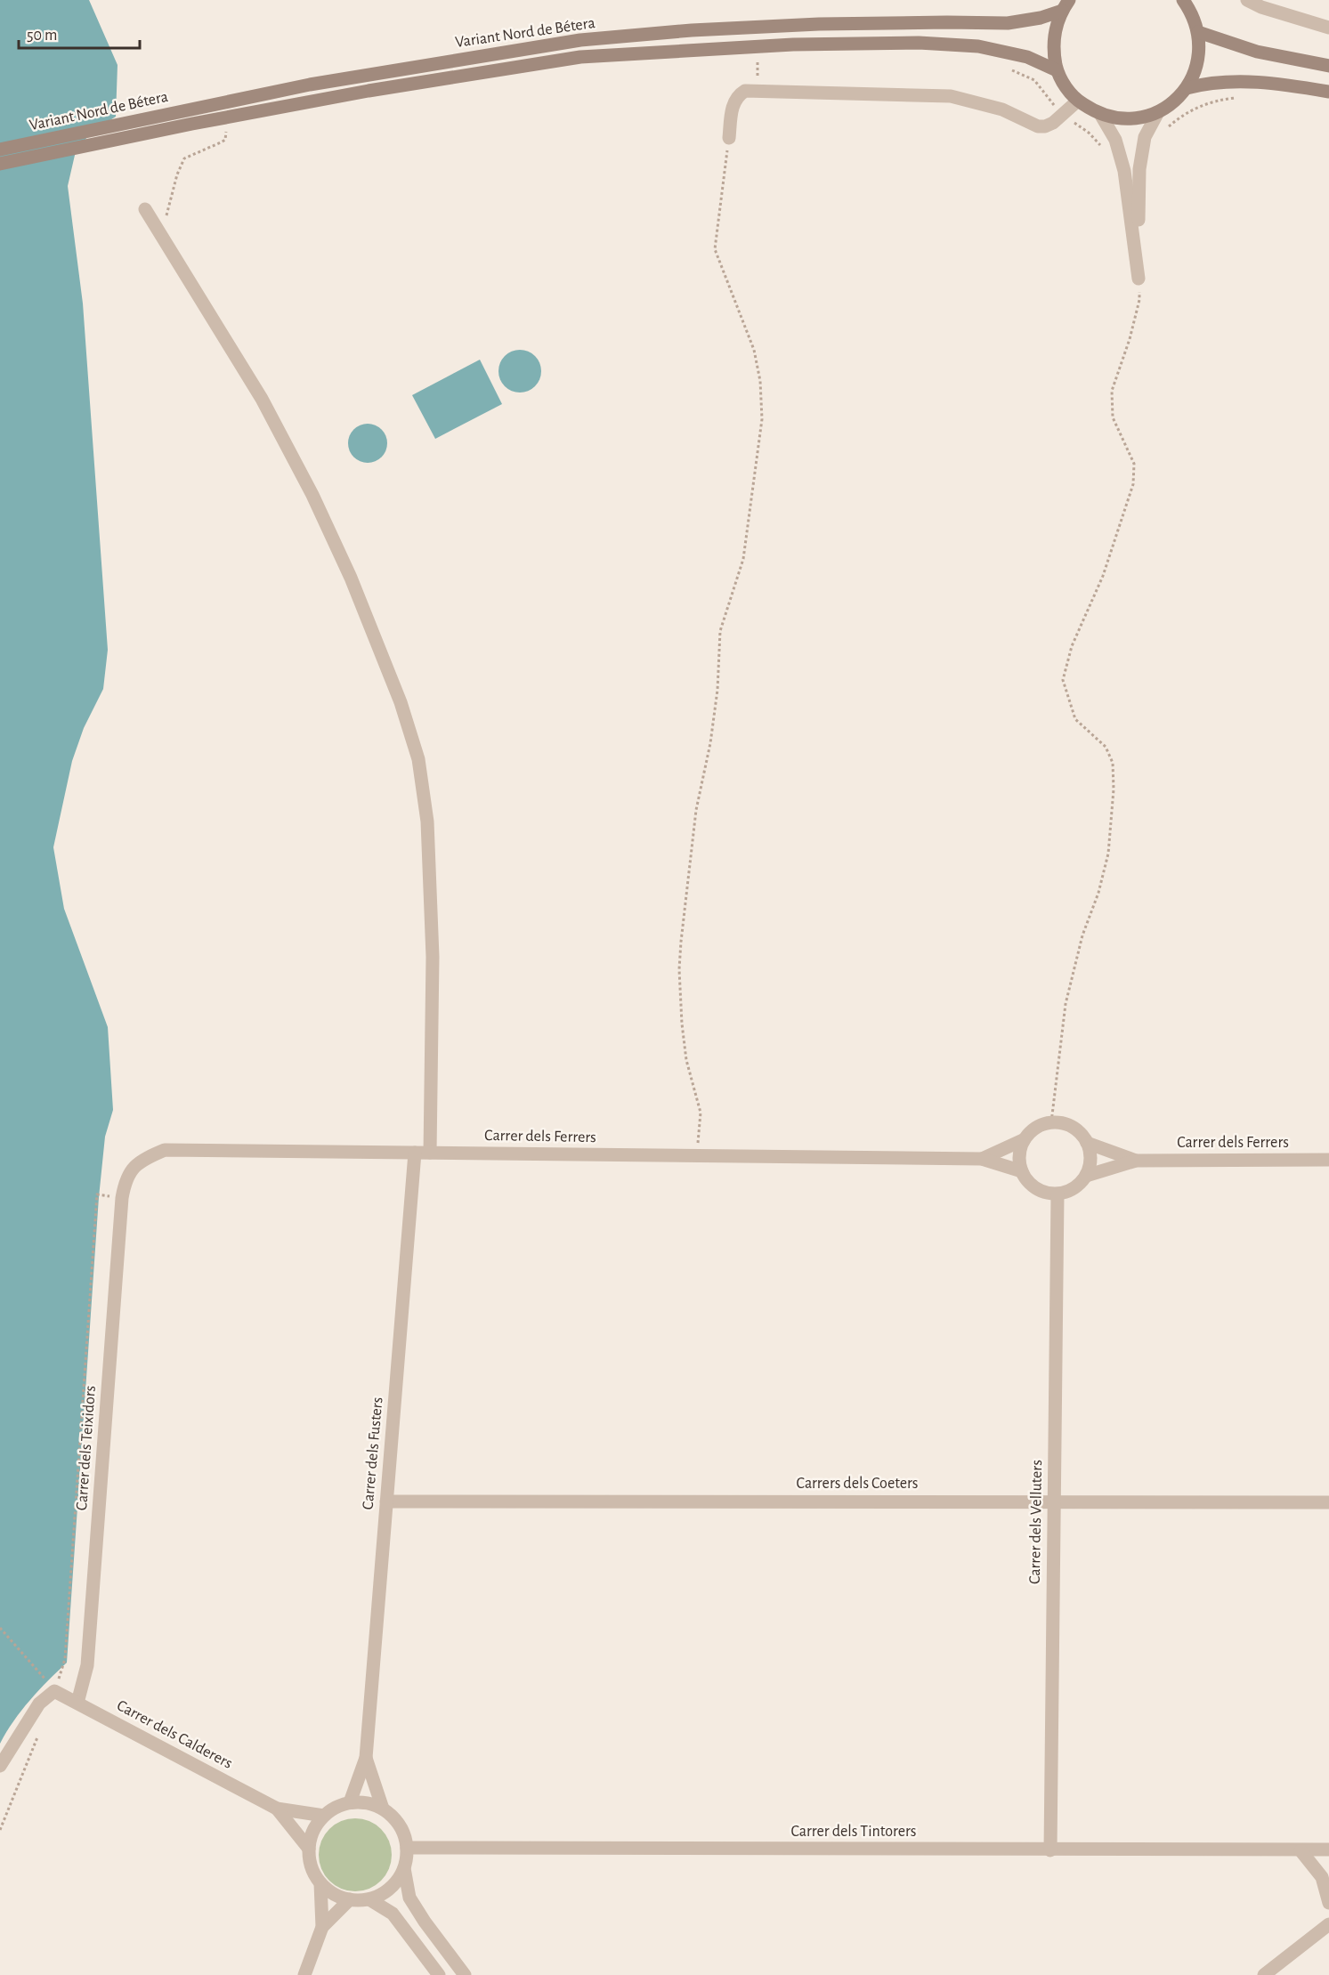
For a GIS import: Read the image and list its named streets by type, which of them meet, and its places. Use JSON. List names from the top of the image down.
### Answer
{
  "streets": {
    "main road": ["Variant Nord de Bétera"],
    "street": [
      "Carrer dels Ferrers",
      "Carrer dels Teixidors",
      "Carrer dels Fusters",
      "Carrers dels Coeters",
      "Carrer dels Velluters",
      "Carrer dels Calderers",
      "Carrer dels Tintorers"
    ]
  },
  "crossings": [
    ["Carrer dels Ferrers", "Carrer dels Teixidors"],
    ["Carrer dels Ferrers", "Carrer dels Fusters"],
    ["Carrer dels Ferrers", "Carrer dels Velluters"],
    ["Carrer dels Teixidors", "Carrer dels Calderers"],
    ["Carrer dels Fusters", "Carrers dels Coeters"],
    ["Carrer dels Fusters", "Carrer dels Calderers"],
    ["Carrer dels Fusters", "Carrer dels Tintorers"],
    ["Carrers dels Coeters", "Carrer dels Velluters"],
    ["Carrer dels Velluters", "Carrer dels Tintorers"],
    ["Carrer dels Calderers", "Carrer dels Tintorers"]
  ],
  "scale_bar": "50 m"
}
